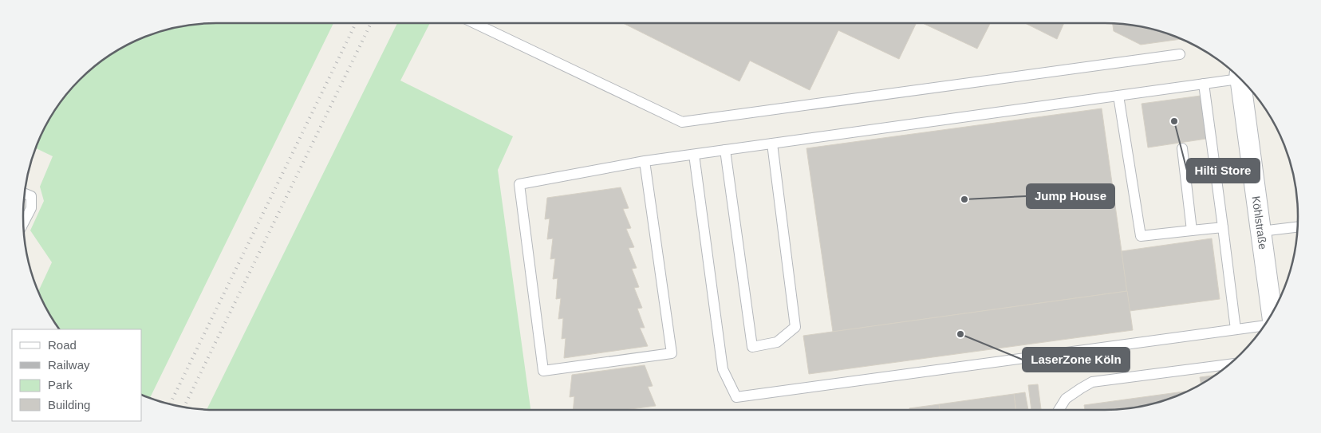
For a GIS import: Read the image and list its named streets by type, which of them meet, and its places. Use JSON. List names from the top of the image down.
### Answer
{
  "streets": {
    "street": ["Köhlstraße"]
  },
  "places": ["Hilti Store", "Jump House", "LaserZone Köln"],
  "legend": [
    "Road",
    "Railway",
    "Park",
    "Building"
  ]
}
